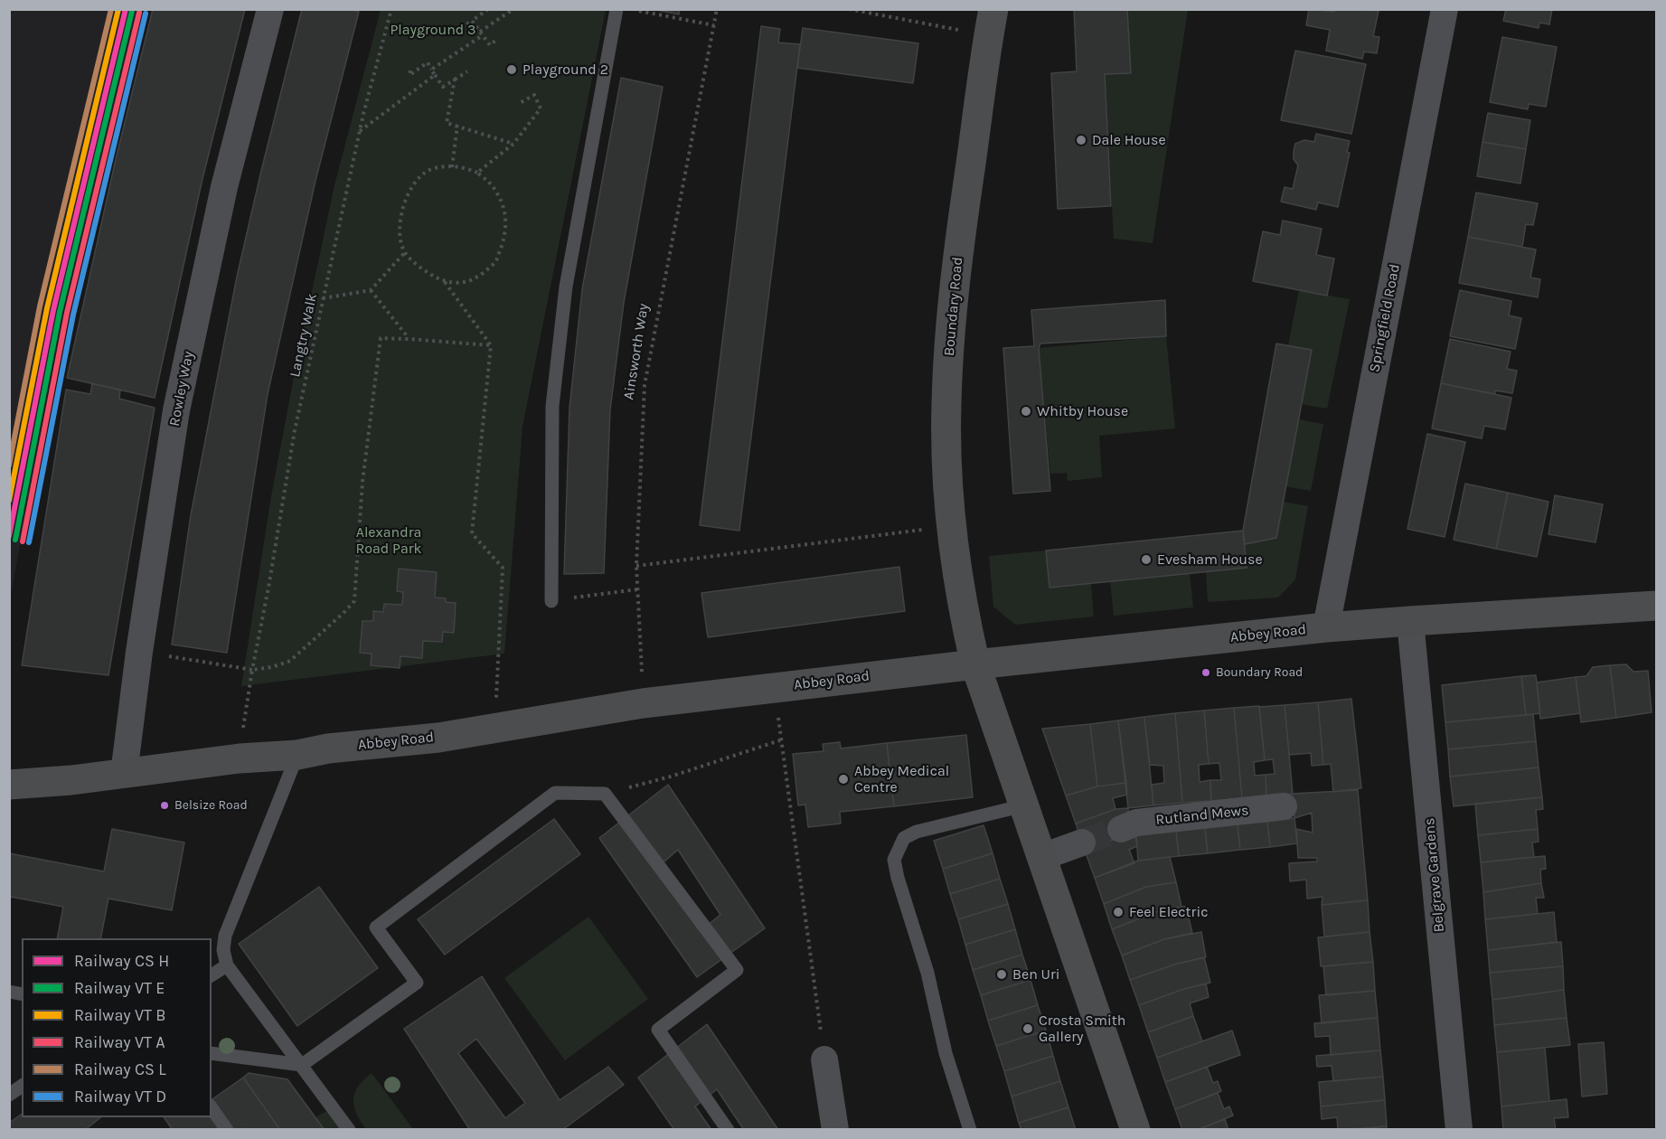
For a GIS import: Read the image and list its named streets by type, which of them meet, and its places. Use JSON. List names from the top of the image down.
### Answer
{
  "streets": {
    "main road": ["Boundary Road", "Abbey Road"],
    "street": [
      "Springfield Road",
      "Rowley Way",
      "Rutland Mews",
      "Belgrave Gardens"
    ],
    "path": ["Langtry Walk", "Ainsworth Way"]
  },
  "crossings": [
    ["Boundary Road", "Abbey Road"],
    ["Springfield Road", "Abbey Road"],
    ["Langtry Walk", "Abbey Road"],
    ["Ainsworth Way", "Abbey Road"],
    ["Rowley Way", "Abbey Road"],
    ["Abbey Road", "Belgrave Gardens"]
  ],
  "parks": ["Playground 3", "Alexandra Road Park"],
  "places": [
    "Playground 2",
    "Dale House",
    "Whitby House",
    "Evesham House",
    "Boundary Road",
    "Abbey Medical Centre",
    "Belsize Road",
    "Feel Electric",
    "Ben Uri",
    "Crosta Smith Gallery"
  ],
  "legend": [
    "Railway CS H",
    "Railway VT E",
    "Railway VT B",
    "Railway VT A",
    "Railway CS L",
    "Railway VT D"
  ]
}
